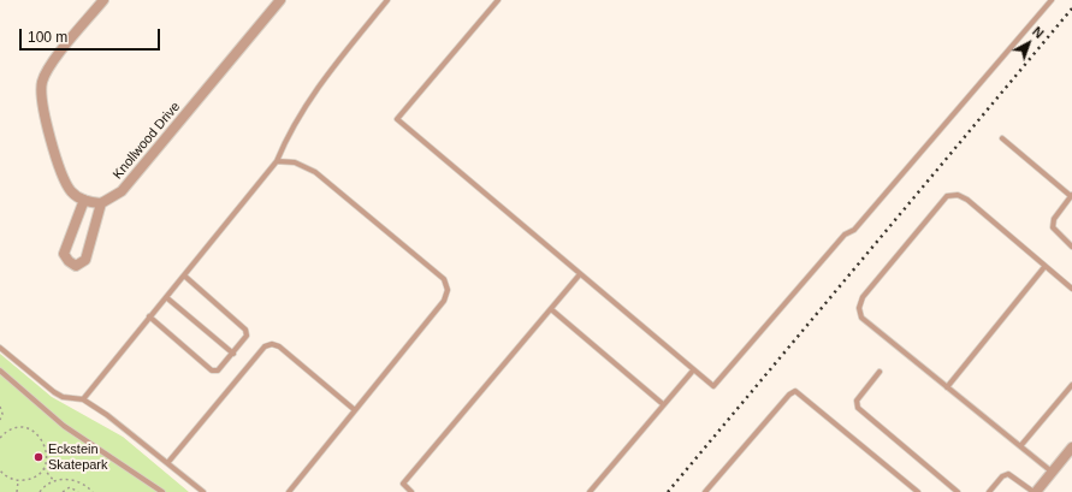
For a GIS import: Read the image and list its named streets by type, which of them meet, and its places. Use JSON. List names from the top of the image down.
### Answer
{
  "streets": {
    "street": ["Knollwood Drive"]
  },
  "places": ["Eckstein Skatepark"],
  "scale_bar": "100 m",
  "north": "top right"
}
